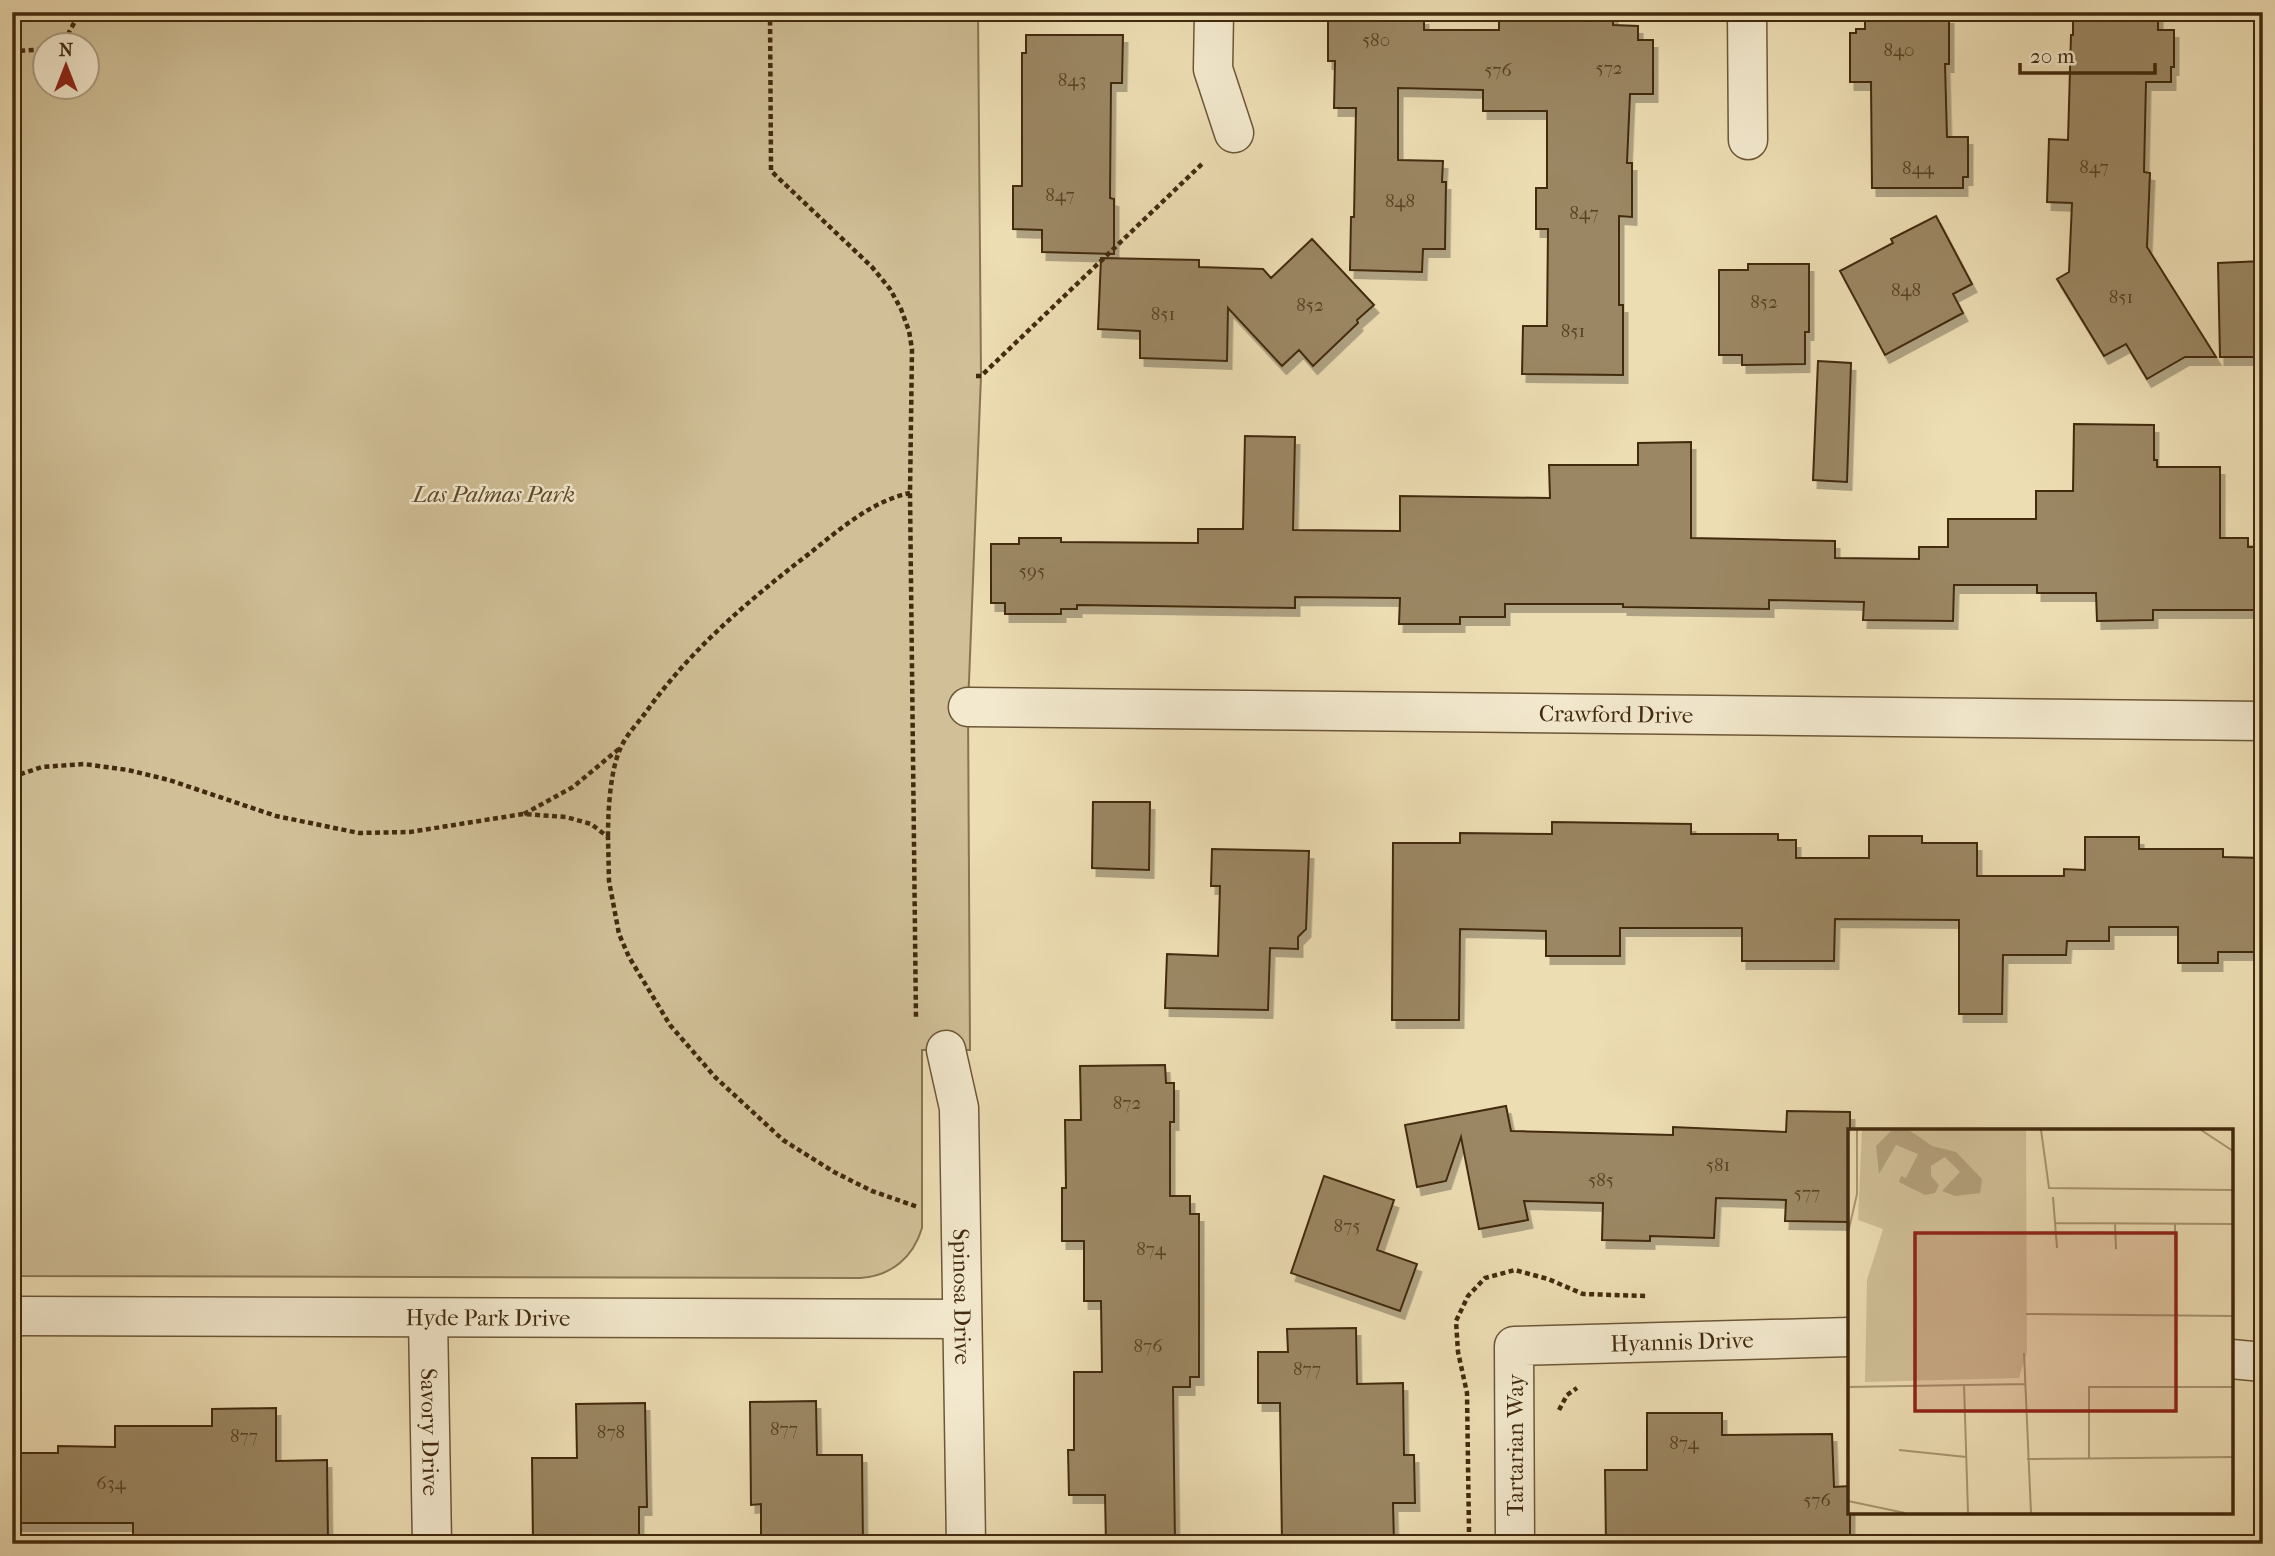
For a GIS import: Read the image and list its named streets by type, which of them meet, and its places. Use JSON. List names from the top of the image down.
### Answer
{
  "streets": {
    "street": [
      "Crawford Drive",
      "Spinosa Drive",
      "Hyde Park Drive",
      "Hyannis Drive",
      "Savory Drive",
      "Tartarian Way"
    ]
  },
  "crossings": [
    ["Spinosa Drive", "Hyde Park Drive"],
    ["Hyde Park Drive", "Savory Drive"],
    ["Hyannis Drive", "Tartarian Way"]
  ],
  "parks": ["Las Palmas Park"],
  "house_numbers": [
    "580",
    "840",
    "572",
    "576",
    "843",
    "847",
    "844",
    "847",
    "848",
    "847",
    "848",
    "851",
    "852",
    "852",
    "851",
    "851",
    "595",
    "872",
    "581",
    "585",
    "577",
    "875",
    "874",
    "876",
    "877",
    "877",
    "878",
    "877",
    "874",
    "634",
    "576"
  ],
  "scale_bar": "20 m",
  "north": "top"
}
